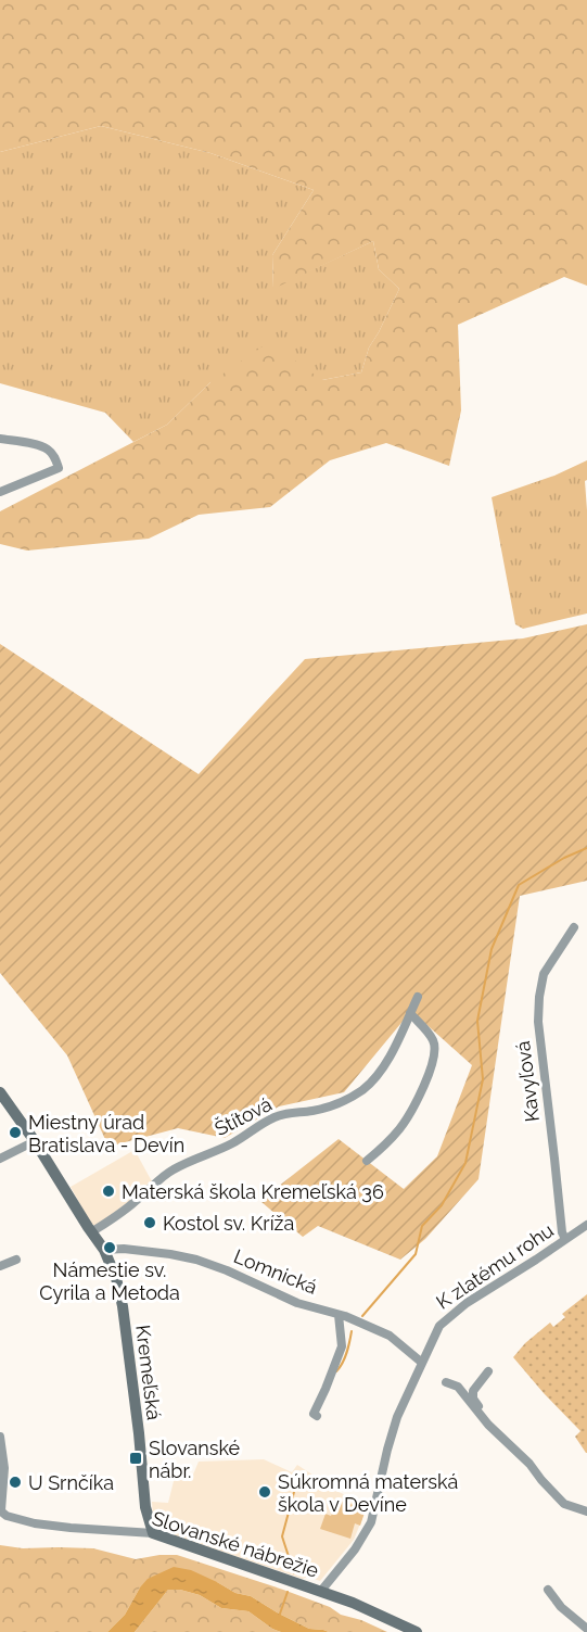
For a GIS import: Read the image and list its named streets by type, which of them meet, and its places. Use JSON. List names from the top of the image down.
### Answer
{
  "streets": {
    "street": [
      "Kavyľová",
      "Štítová",
      "K zlatému rohu",
      "Lomnická",
      "Kremeľská",
      "Slovanské nábrežie"
    ]
  },
  "crossings": [
    ["Kavyľová", "K zlatému rohu"],
    ["Štítová", "Kremeľská"],
    ["K zlatému rohu", "Lomnická"],
    ["K zlatému rohu", "Slovanské nábrežie"],
    ["Lomnická", "Kremeľská"],
    ["Kremeľská", "Slovanské nábrežie"]
  ],
  "places": {
    "other": [
      "Miestny úrad Bratislava - Devín",
      "Materská škola Kremeľská 36",
      "Kostol sv. Kríža",
      "Námestie sv. Cyrila a Metoda",
      "U Srnčíka",
      "Súkromná materská škola v Devíne"
    ],
    "transit": ["Slovanské nábr."]
  }
}
